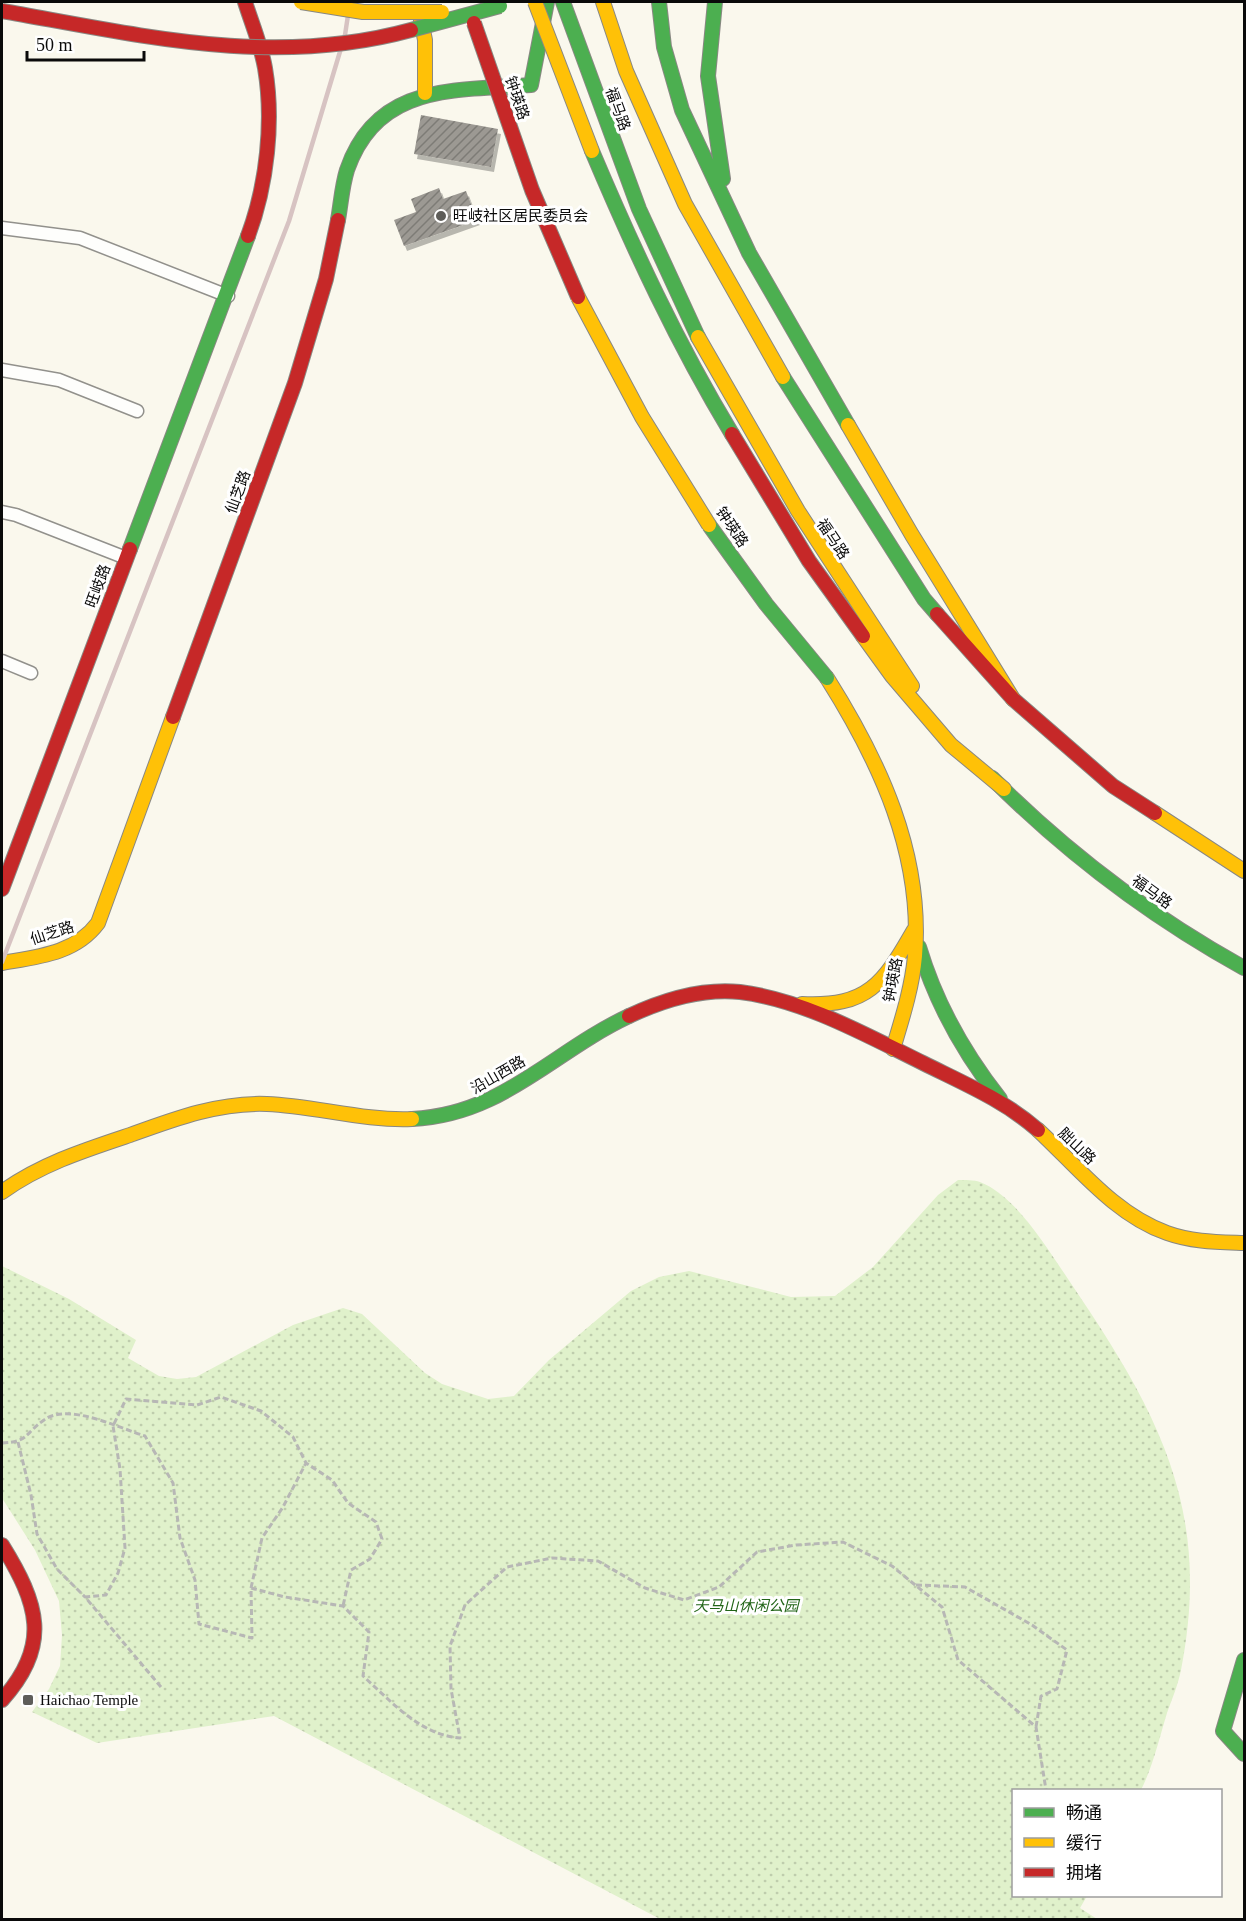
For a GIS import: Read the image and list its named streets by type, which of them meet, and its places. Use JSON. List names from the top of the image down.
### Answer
{
  "streets": {
    "main road": [
      "钟瑛路",
      "福马路",
      "仙芝路",
      "旺岐路",
      "沿山西路",
      "胐山路"
    ]
  },
  "crossings": [
    ["钟瑛路", "沿山西路"],
    ["钟瑛路", "胐山路"],
    ["沿山西路", "胐山路"]
  ],
  "parks": ["天马山休闲公园"],
  "places": {
    "other": ["旺岐社区居民委员会"],
    "transit": ["Haichao Temple"]
  },
  "legend": ["畅通", "缓行", "拥堵"],
  "scale_bar": "50 m"
}
